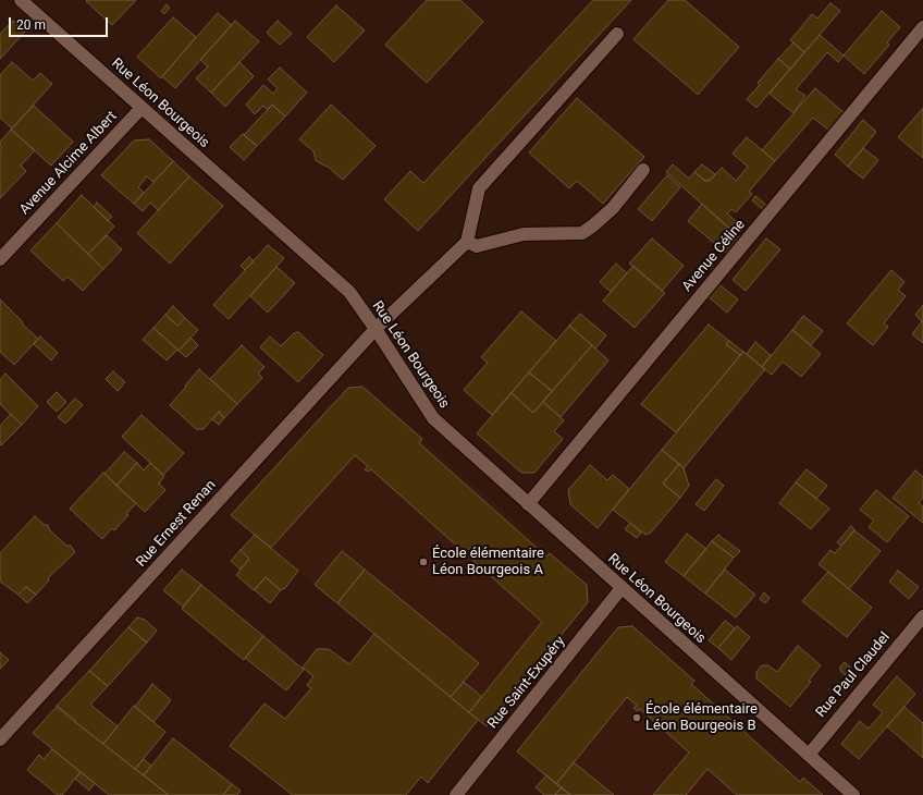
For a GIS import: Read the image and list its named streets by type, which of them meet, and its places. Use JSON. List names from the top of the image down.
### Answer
{
  "streets": {
    "street": [
      "Rue Léon Bourgeois",
      "Avenue Alcime Albert",
      "Avenue Céline",
      "Rue Ernest Renan",
      "Rue Paul Claudel",
      "Rue Saint-Exupéry"
    ]
  },
  "crossings": [
    ["Rue Léon Bourgeois", "Avenue Alcime Albert"],
    ["Rue Léon Bourgeois", "Avenue Céline"],
    ["Rue Léon Bourgeois", "Rue Ernest Renan"],
    ["Rue Léon Bourgeois", "Rue Paul Claudel"],
    ["Rue Léon Bourgeois", "Rue Saint-Exupéry"]
  ],
  "places": ["École élémentaire Léon Bourgeois A", "École élémentaire Léon Bourgeois B"],
  "scale_bar": "20 m"
}
